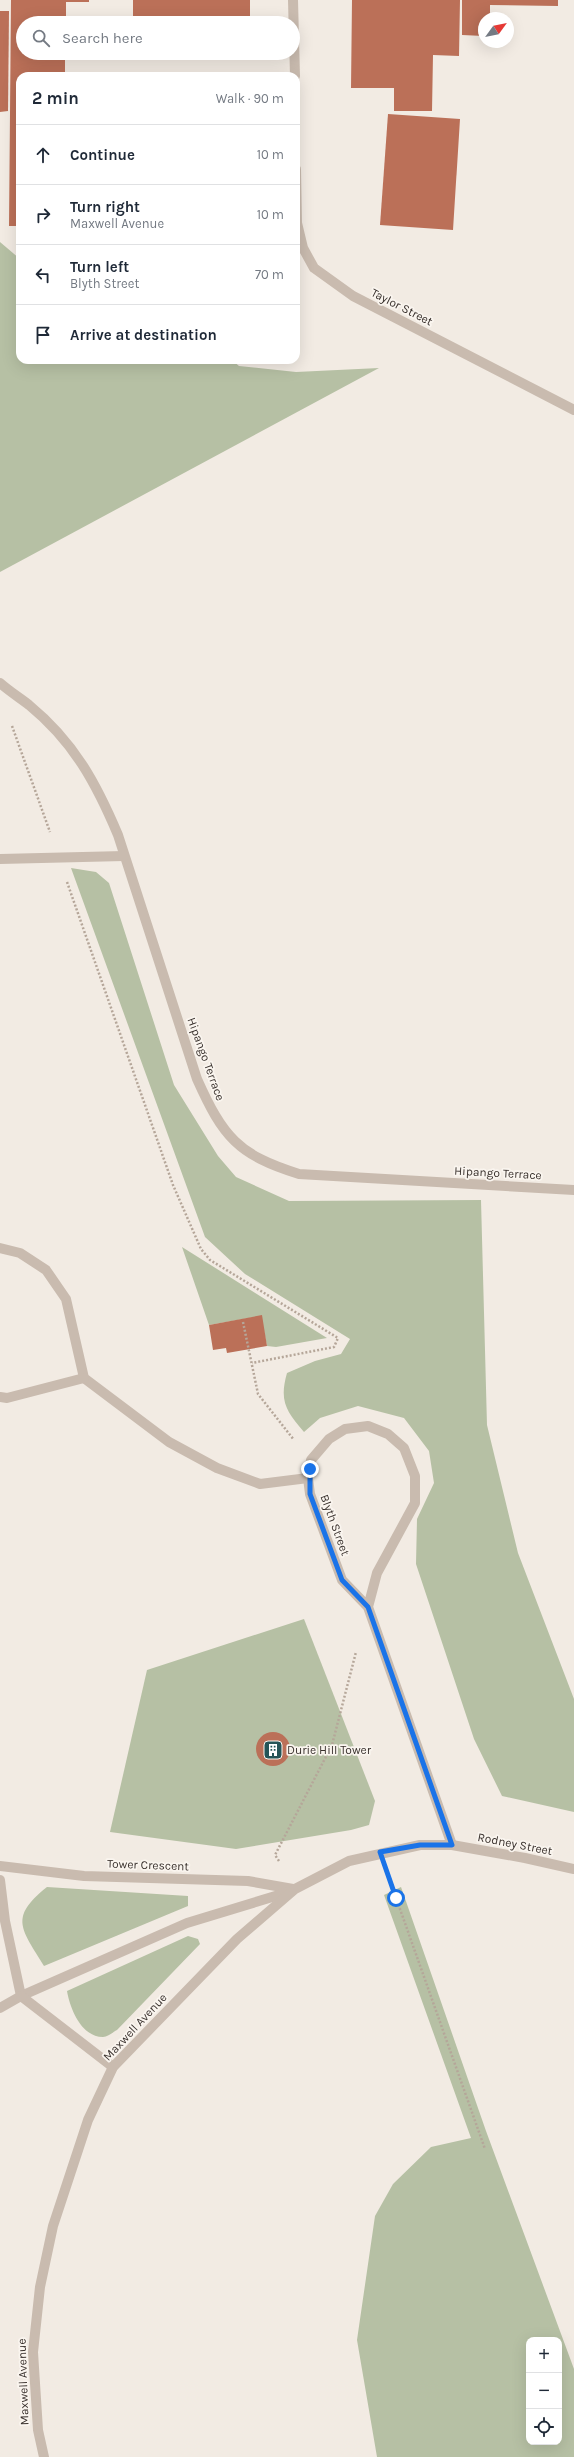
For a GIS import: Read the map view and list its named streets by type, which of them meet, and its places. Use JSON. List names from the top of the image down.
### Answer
{
  "streets": {
    "street": [
      "Taylor Street",
      "Hipango Terrace",
      "Blyth Street",
      "Rodney Street",
      "Tower Crescent",
      "Maxwell Avenue"
    ]
  },
  "crossings": [
    ["Blyth Street", "Rodney Street"],
    ["Blyth Street", "Maxwell Avenue"],
    ["Rodney Street", "Maxwell Avenue"],
    ["Tower Crescent", "Maxwell Avenue"]
  ],
  "places": {
    "building": ["Durie Hill Tower"]
  },
  "north": "top right",
  "page": {
    "search": "Search here",
    "heading": ["2 min", "Walk · 90 m"],
    "list": [
      ["Continue", "10 m"],
      ["Turn right", "Maxwell Avenue", "10 m"],
      ["Turn left", "Blyth Street", "70 m"],
      "Arrive at destination"
    ],
    "map_buttons": ["+", "−"]
  }
}
